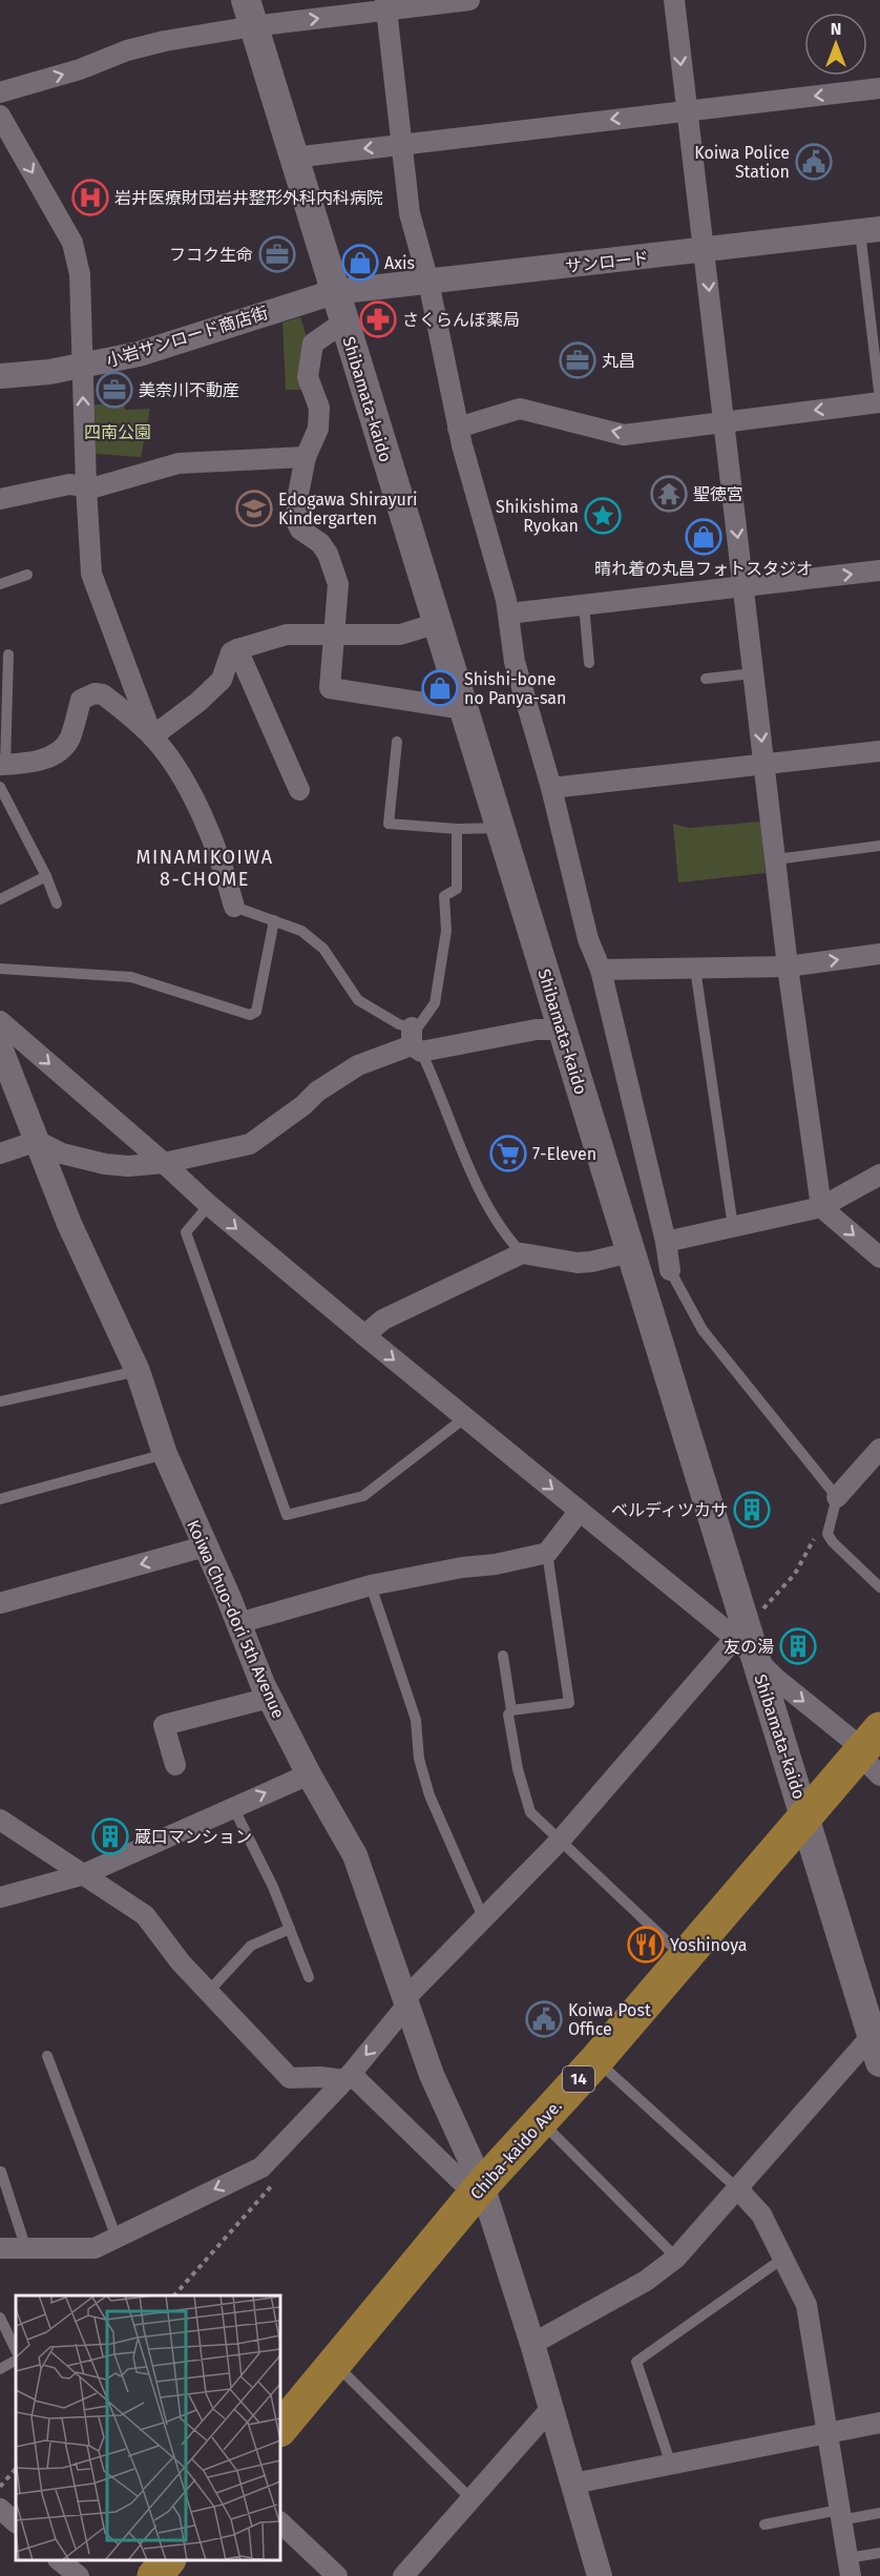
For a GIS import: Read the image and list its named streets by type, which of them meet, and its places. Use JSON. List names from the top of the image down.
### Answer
{
  "streets": {
    "highway": ["14", "Chiba-kaido Ave."],
    "main road": ["Shibamata-kaido"],
    "street": ["サンロード", "小岩サンロード商店街", "Koiwa Chuo-dori 5th Avenue"]
  },
  "crossings": [
    ["サンロード", "小岩サンロード商店街"],
    ["サンロード", "Shibamata-kaido"],
    ["小岩サンロード商店街", "Shibamata-kaido"],
    ["Shibamata-kaido", "Chiba-kaido Ave."],
    ["Koiwa Chuo-dori 5th Avenue", "Chiba-kaido Ave."]
  ],
  "districts": ["MINAMIKOIWA 8-CHOME"],
  "parks": ["四南公園"],
  "places": {
    "public building": ["Koiwa Police Station", "Koiwa Post Office"],
    "hospital": ["岩井医療財団岩井整形外科内科病院"],
    "office": ["フコク生命", "丸昌", "美奈川不動産"],
    "shop": ["Axis", "晴れ着の丸昌フォトスタジオ", "Shishi-bone no Panya-san"],
    "pharmacy": ["さくらんぼ薬局"],
    "temple": ["聖徳宮"],
    "school or university": ["Edogawa Shirayuri Kindergarten"],
    "place": ["Shikishima Ryokan"],
    "supermarket": ["7-Eleven"],
    "building": ["ベルディツカサ", "友の湯", "蔵口マンション"],
    "restaurant": ["Yoshinoya"]
  },
  "north": "top"
}
